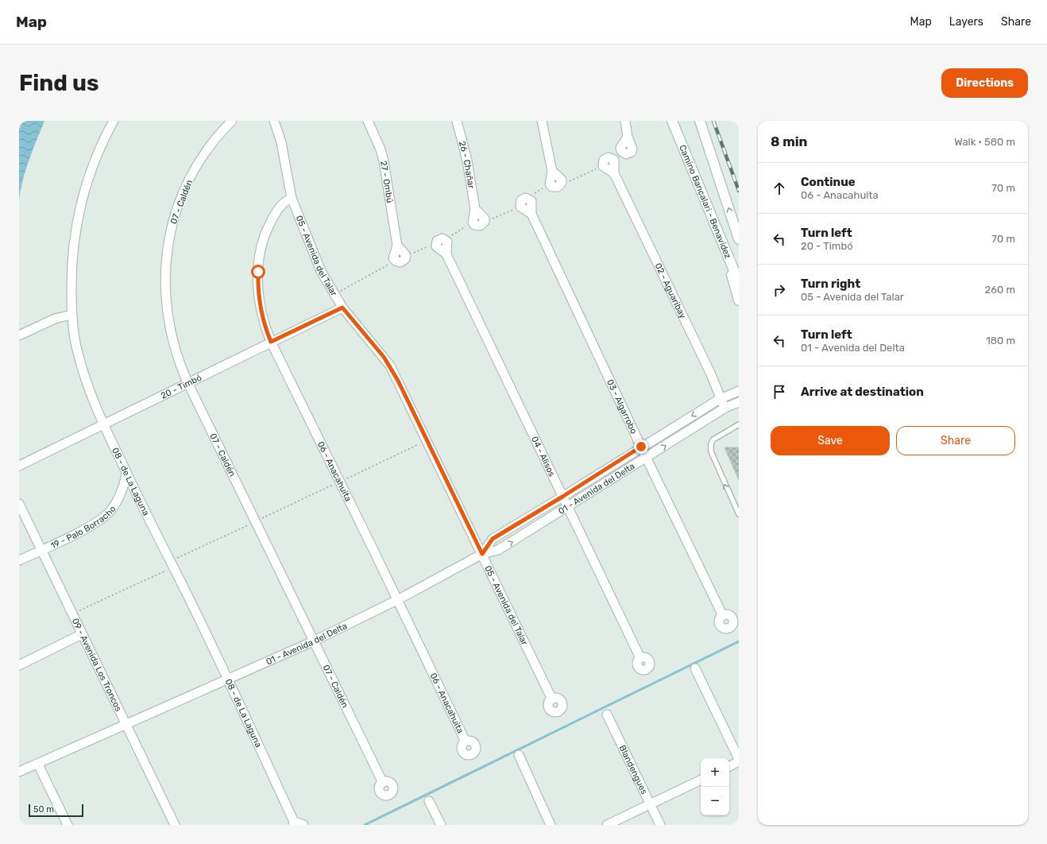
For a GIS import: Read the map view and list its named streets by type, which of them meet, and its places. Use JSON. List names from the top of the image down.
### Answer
{
  "streets": {
    "main road": ["Camino Bancalari - Benavídez"],
    "street": [
      "26 - Chañar",
      "27 - Ombú",
      "07 - Caldén",
      "05 - Avenida del Talar",
      "02 - Aguaribay",
      "20 - Timbó",
      "03 - Algarrobo",
      "04 - Alisos",
      "06 - Anacahuita",
      "08 - de La Laguna",
      "01 - Avenida del Delta",
      "19 - Palo Borracho",
      "09 - Avenida Los Troncos",
      "Blandengues"
    ]
  },
  "crossings": [
    ["07 - Caldén", "20 - Timbó"],
    ["07 - Caldén", "01 - Avenida del Delta"],
    ["05 - Avenida del Talar", "20 - Timbó"],
    ["05 - Avenida del Talar", "06 - Anacahuita"],
    ["05 - Avenida del Talar", "01 - Avenida del Delta"],
    ["02 - Aguaribay", "01 - Avenida del Delta"],
    ["20 - Timbó", "06 - Anacahuita"],
    ["20 - Timbó", "08 - de La Laguna"],
    ["03 - Algarrobo", "01 - Avenida del Delta"],
    ["04 - Alisos", "01 - Avenida del Delta"],
    ["06 - Anacahuita", "01 - Avenida del Delta"],
    ["08 - de La Laguna", "01 - Avenida del Delta"],
    ["08 - de La Laguna", "19 - Palo Borracho"],
    ["01 - Avenida del Delta", "09 - Avenida Los Troncos"],
    ["19 - Palo Borracho", "09 - Avenida Los Troncos"]
  ],
  "scale_bar": "50 m",
  "page": {
    "header": "Map",
    "nav": ["Map", "Layers", "Share"],
    "buttons": [
      "Directions",
      ["Save", "Share"]
    ],
    "title": "Find us",
    "heading": ["8 min", "Walk · 580 m"],
    "list": [
      ["Continue", "06 - Anacahuita", "70 m"],
      ["Turn left", "20 - Timbó", "70 m"],
      ["Turn right", "05 - Avenida del Talar", "260 m"],
      ["Turn left", "01 - Avenida del Delta", "180 m"],
      "Arrive at destination"
    ],
    "map_buttons": ["+", "−"],
    "scale": "50 m"
  }
}
